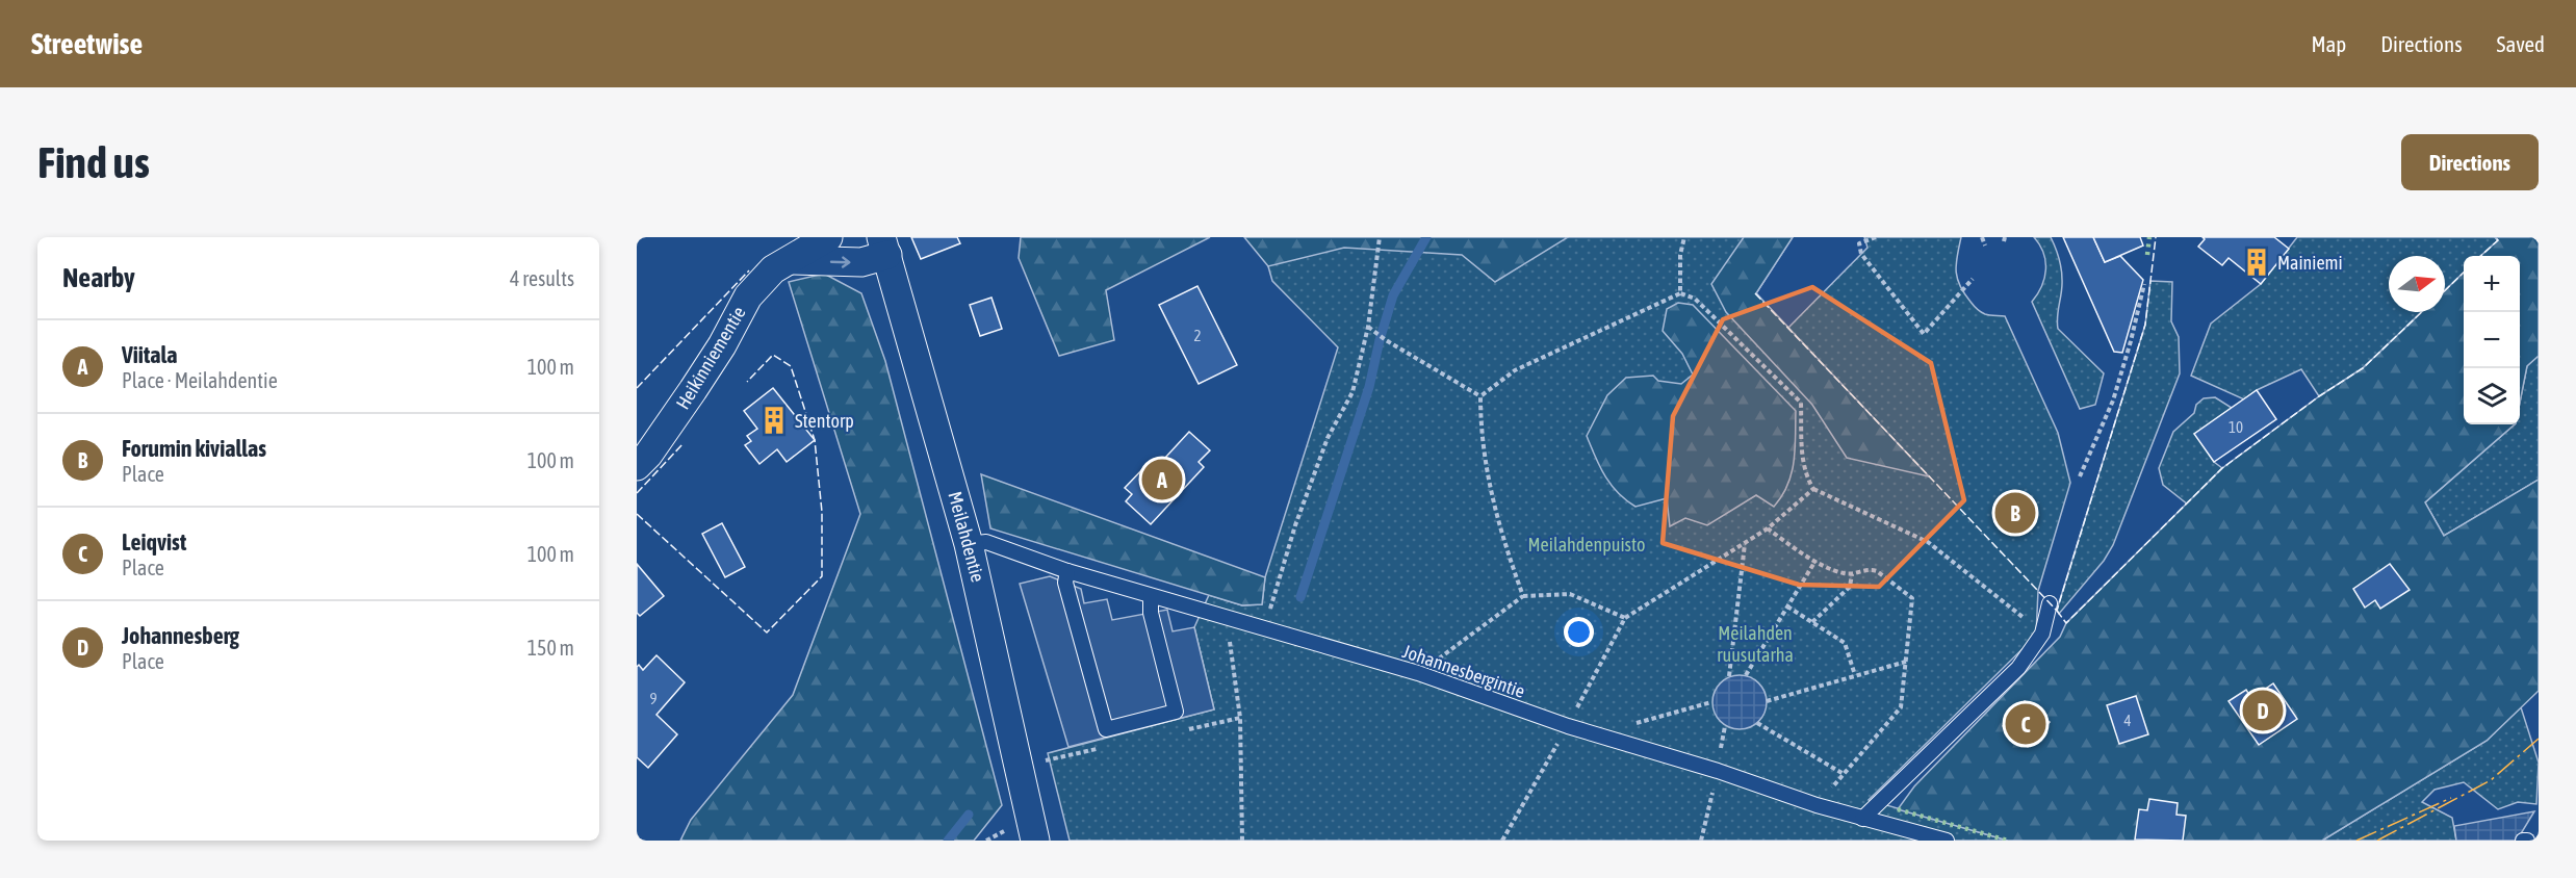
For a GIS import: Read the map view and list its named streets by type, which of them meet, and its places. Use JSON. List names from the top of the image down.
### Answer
{
  "streets": {
    "street": ["Heikinniementie", "Meilahdentie"],
    "lane": ["Johannesbergintie"]
  },
  "crossings": [
    ["Meilahdentie", "Johannesbergintie"]
  ],
  "parks": ["Meilahdenpuisto", "Meilahden ruusutarha"],
  "places": {
    "building": ["Mainiemi", "Stentorp"]
  },
  "house_numbers": [
    "2",
    "10",
    "9",
    "4"
  ],
  "north": "right",
  "page": {
    "header": "Streetwise",
    "nav": ["Map", "Directions", "Saved"],
    "buttons": "Directions",
    "title": "Find us",
    "heading": ["Nearby", "4 results"],
    "map_buttons": ["+", "−"],
    "list": [
      {
        "mark": "A",
        "name": "Viitala",
        "note": "Place · Meilahdentie",
        "value": "100 m"
      },
      {
        "mark": "B",
        "name": "Forumin kiviallas",
        "note": "Place",
        "value": "100 m"
      },
      {
        "mark": "C",
        "name": "Leiqvist",
        "note": "Place",
        "value": "100 m"
      },
      {
        "mark": "D",
        "name": "Johannesberg",
        "note": "Place",
        "value": "150 m"
      }
    ],
    "pins": [
      "A",
      "B",
      "D",
      "C"
    ]
  }
}
